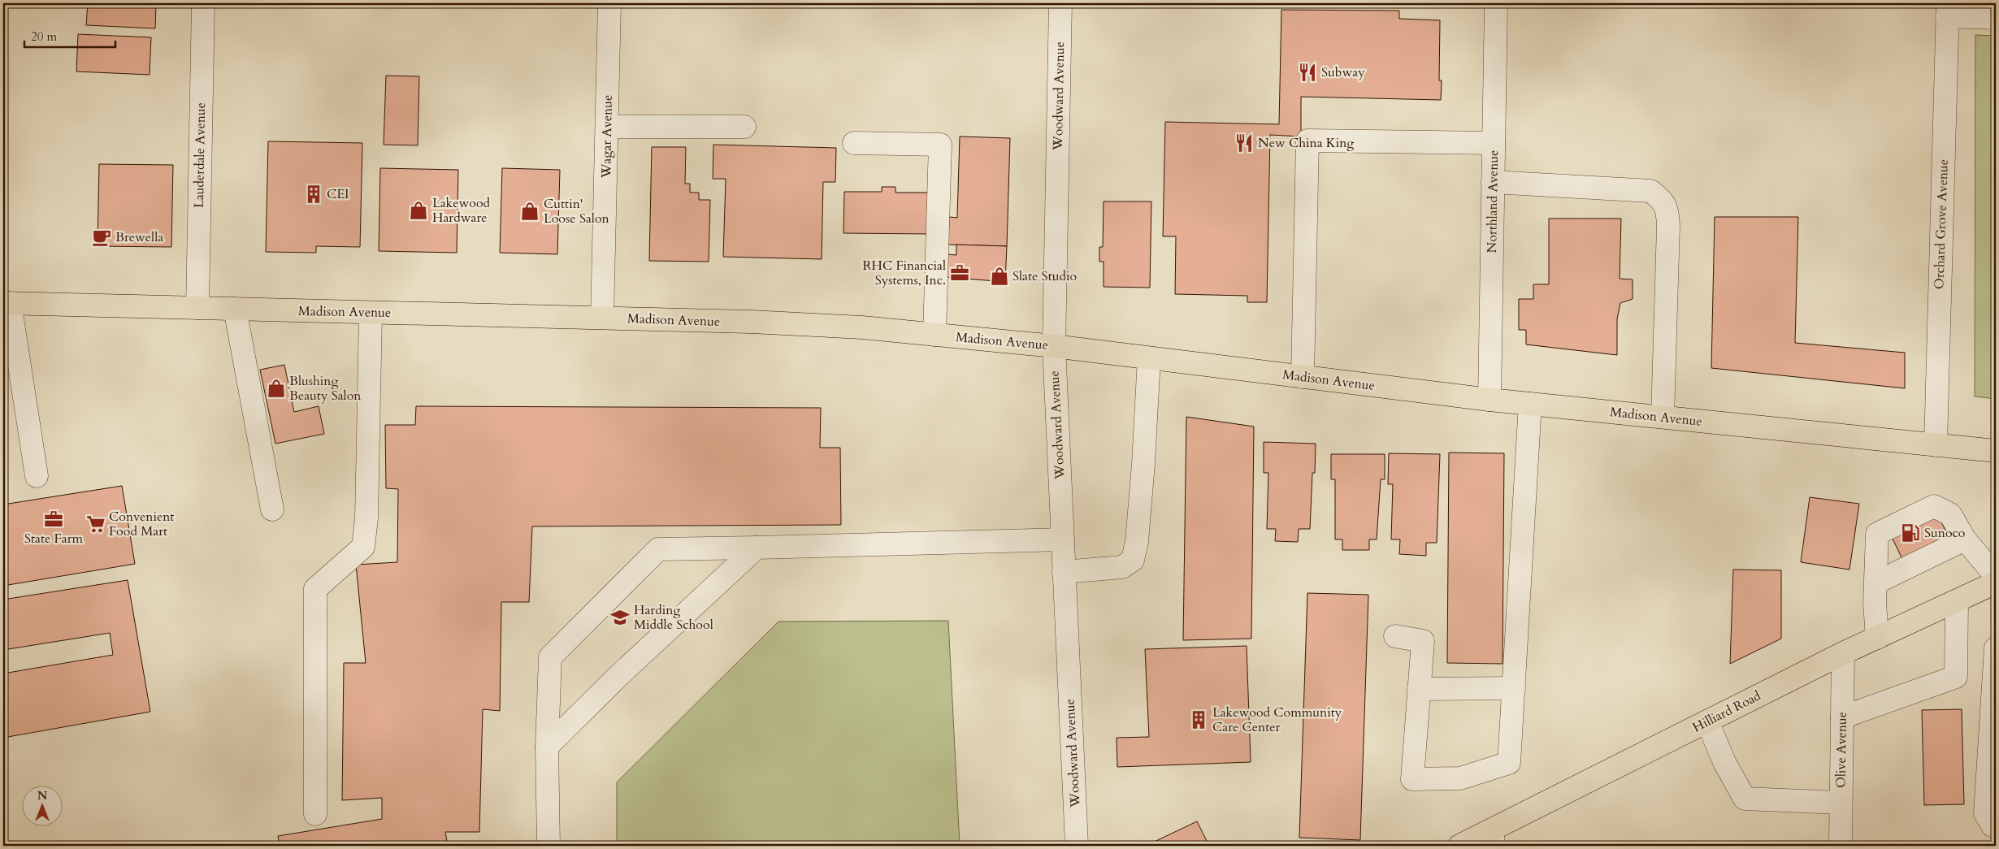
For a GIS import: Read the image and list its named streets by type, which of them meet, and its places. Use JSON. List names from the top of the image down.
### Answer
{
  "streets": {
    "main road": ["Madison Avenue", "Hilliard Road"],
    "street": [
      "Woodward Avenue",
      "Wagar Avenue",
      "Lauderdale Avenue",
      "Northland Avenue",
      "Orchard Grove Avenue",
      "Olive Avenue"
    ]
  },
  "crossings": [
    ["Woodward Avenue", "Madison Avenue"],
    ["Wagar Avenue", "Madison Avenue"],
    ["Lauderdale Avenue", "Madison Avenue"],
    ["Northland Avenue", "Madison Avenue"],
    ["Orchard Grove Avenue", "Madison Avenue"],
    ["Hilliard Road", "Olive Avenue"]
  ],
  "places": {
    "restaurant": ["Subway", "New China King"],
    "building": ["CEI", "Lakewood Community Care Center"],
    "shop": [
      "Lakewood Hardware",
      "Cuttin' Loose Salon",
      "Slate Studio",
      "Blushing Beauty Salon"
    ],
    "cafe": ["Brewella"],
    "office": ["RHC Financial Systems, Inc.", "State Farm"],
    "supermarket": ["Convenient Food Mart"],
    "fuel station": ["Sunoco"],
    "school or university": ["Harding Middle School"]
  },
  "scale_bar": "20 m",
  "north": "top"
}
